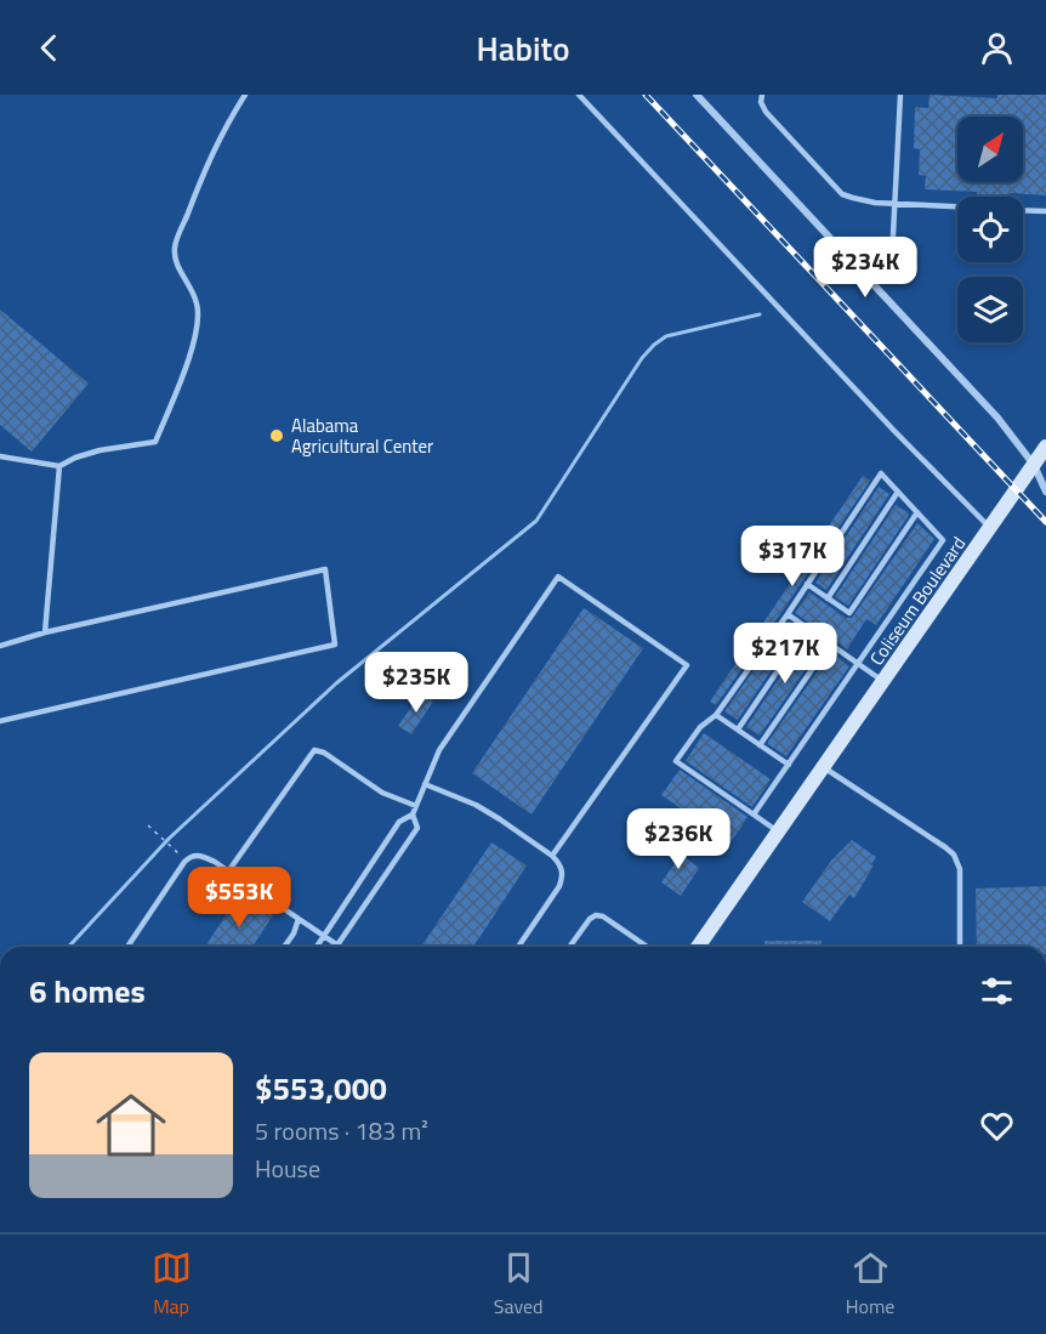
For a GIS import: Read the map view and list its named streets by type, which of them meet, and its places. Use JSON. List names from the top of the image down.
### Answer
{
  "streets": {
    "main road": ["Coliseum Boulevard"]
  },
  "places": ["Alabama Agricultural Center"],
  "north": "top right",
  "page": {
    "header": "Habito",
    "price": [
      "$234K",
      "$317K",
      "$217K",
      "$235K",
      "$236K",
      "$553K"
    ],
    "heading": "6 homes",
    "list": [
      {
        "name": "$553,000",
        "note": "5 rooms · 183 m² · House"
      }
    ],
    "tabs": ["Map", "Saved", "Home"]
  }
}
